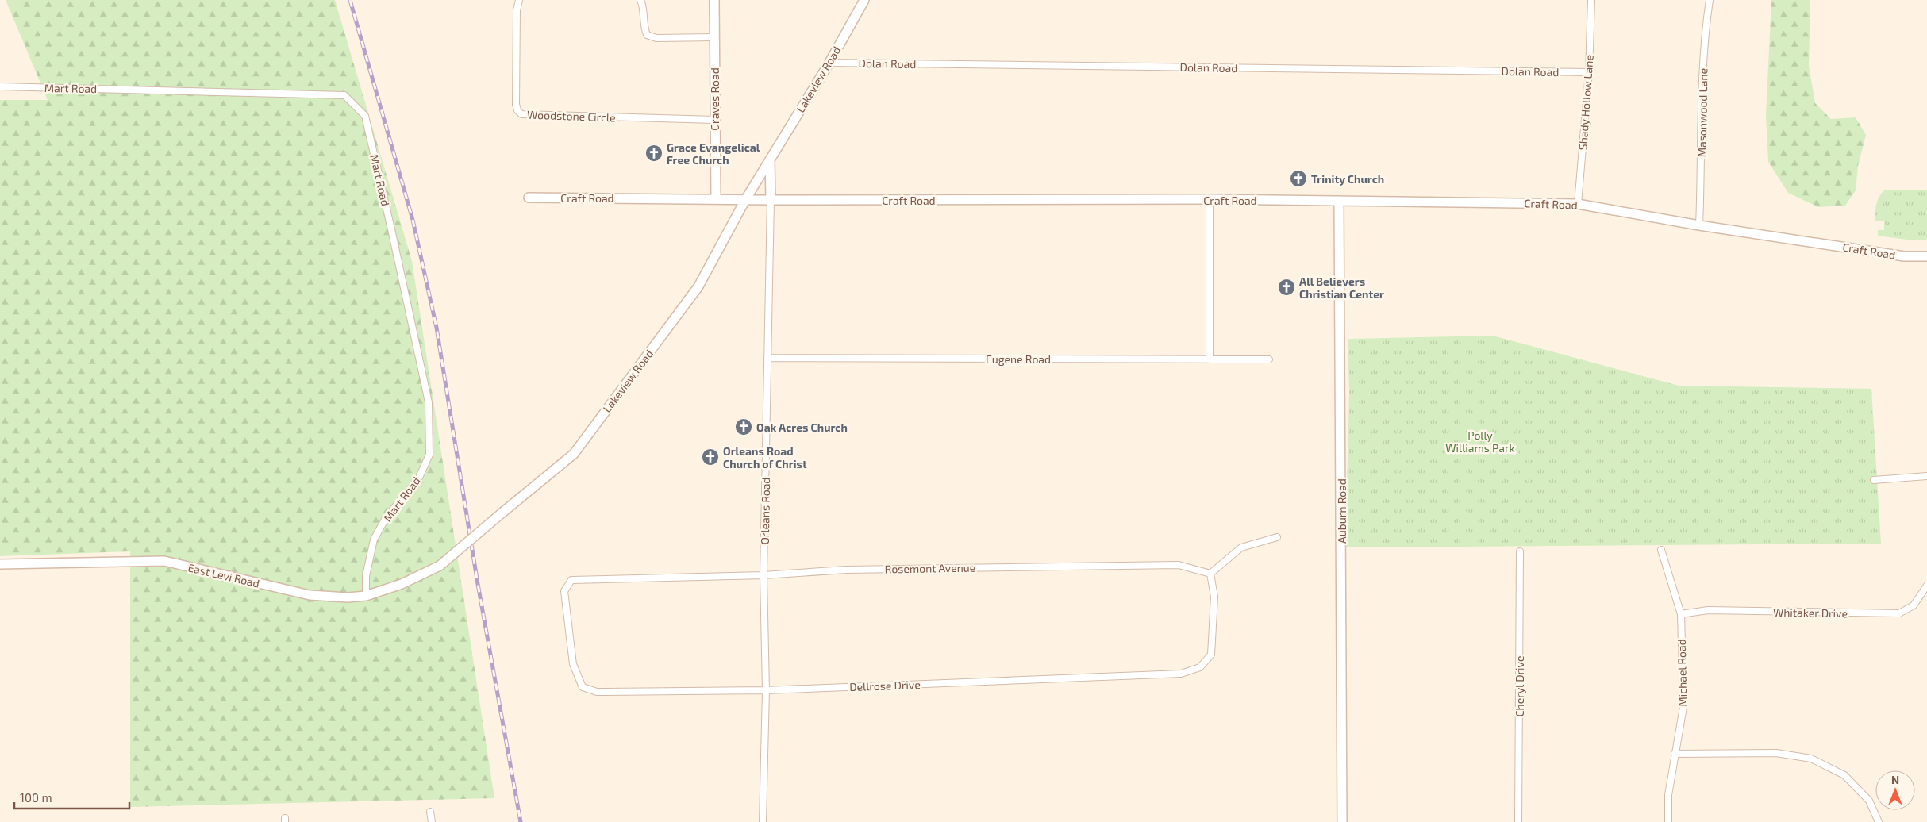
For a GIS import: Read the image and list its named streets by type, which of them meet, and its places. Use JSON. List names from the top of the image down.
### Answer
{
  "streets": {
    "street": [
      "Dolan Road",
      "Lakeview Road",
      "Mart Road",
      "Graves Road",
      "Shady Hollow Lane",
      "Masonwood Lane",
      "Woodstone Circle",
      "Craft Road",
      "Eugene Road",
      "Orleans Road",
      "Auburn Road",
      "Rosemont Avenue",
      "East Levi Road",
      "Whitaker Drive",
      "Michael Road",
      "Dellrose Drive",
      "Cheryl Drive"
    ]
  },
  "crossings": [
    ["Dolan Road", "Lakeview Road"],
    ["Dolan Road", "Shady Hollow Lane"],
    ["Lakeview Road", "Craft Road"],
    ["Lakeview Road", "East Levi Road"],
    ["Mart Road", "East Levi Road"],
    ["Graves Road", "Woodstone Circle"],
    ["Graves Road", "Craft Road"],
    ["Shady Hollow Lane", "Craft Road"],
    ["Masonwood Lane", "Craft Road"],
    ["Craft Road", "Orleans Road"],
    ["Craft Road", "Auburn Road"],
    ["Eugene Road", "Orleans Road"],
    ["Orleans Road", "Rosemont Avenue"],
    ["Orleans Road", "Dellrose Drive"],
    ["Rosemont Avenue", "Dellrose Drive"],
    ["Whitaker Drive", "Michael Road"]
  ],
  "parks": ["Polly Williams Park"],
  "places": {
    "church": [
      "Grace Evangelical Free Church",
      "Trinity Church",
      "All Believers Christian Center",
      "Oak Acres Church",
      "Orleans Road Church of Christ"
    ]
  },
  "scale_bar": "100 m",
  "north": "top"
}
